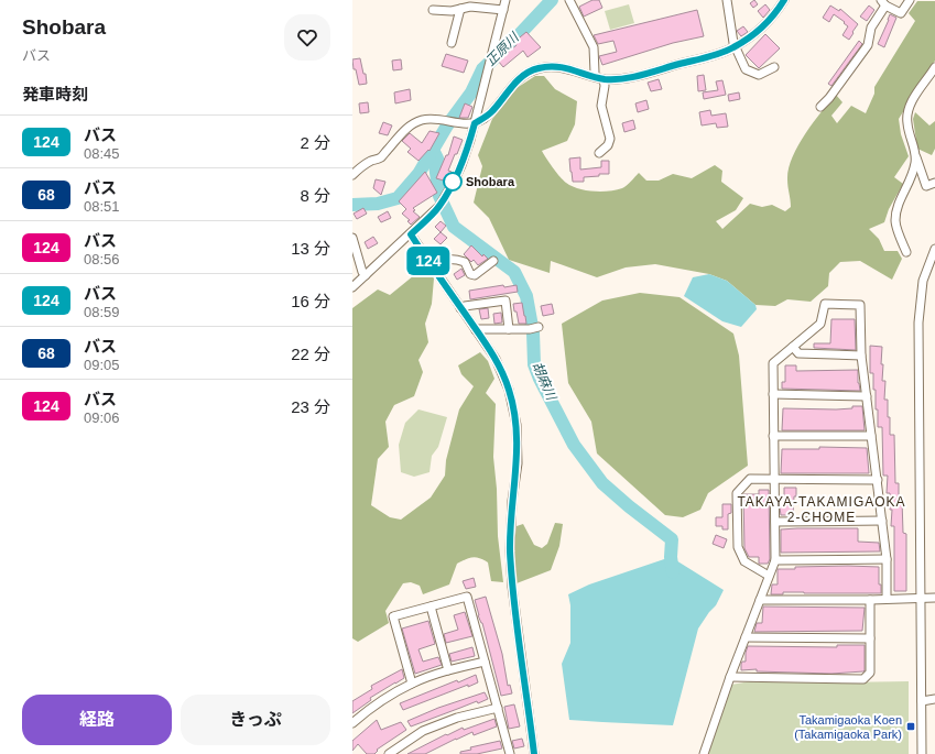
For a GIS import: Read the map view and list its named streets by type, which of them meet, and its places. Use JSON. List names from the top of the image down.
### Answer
{
  "districts": ["TAKAYA-TAKAMIGAOKA 2-CHOME"],
  "water": ["正原川", "胡麻川"],
  "places": {
    "other": ["Shobara"],
    "transit": ["Takamigaoka Koen (Takamigaoka Park)"]
  },
  "lines": ["bus line 124"],
  "page": {
    "heading": [
      ["Shobara", "バス"],
      "発車時刻"
    ],
    "on_map": "124",
    "list": [
      {
        "mark": "124",
        "name": "バス",
        "note": "08:45",
        "value": "2 分"
      },
      {
        "mark": "68",
        "name": "バス",
        "note": "08:51",
        "value": "8 分"
      },
      {
        "mark": "124",
        "name": "バス",
        "note": "08:56",
        "value": "13 分"
      },
      {
        "mark": "124",
        "name": "バス",
        "note": "08:59",
        "value": "16 分"
      },
      {
        "mark": "68",
        "name": "バス",
        "note": "09:05",
        "value": "22 分"
      },
      {
        "mark": "124",
        "name": "バス",
        "note": "09:06",
        "value": "23 分"
      }
    ],
    "buttons": ["経路", "きっぷ"]
  }
}
